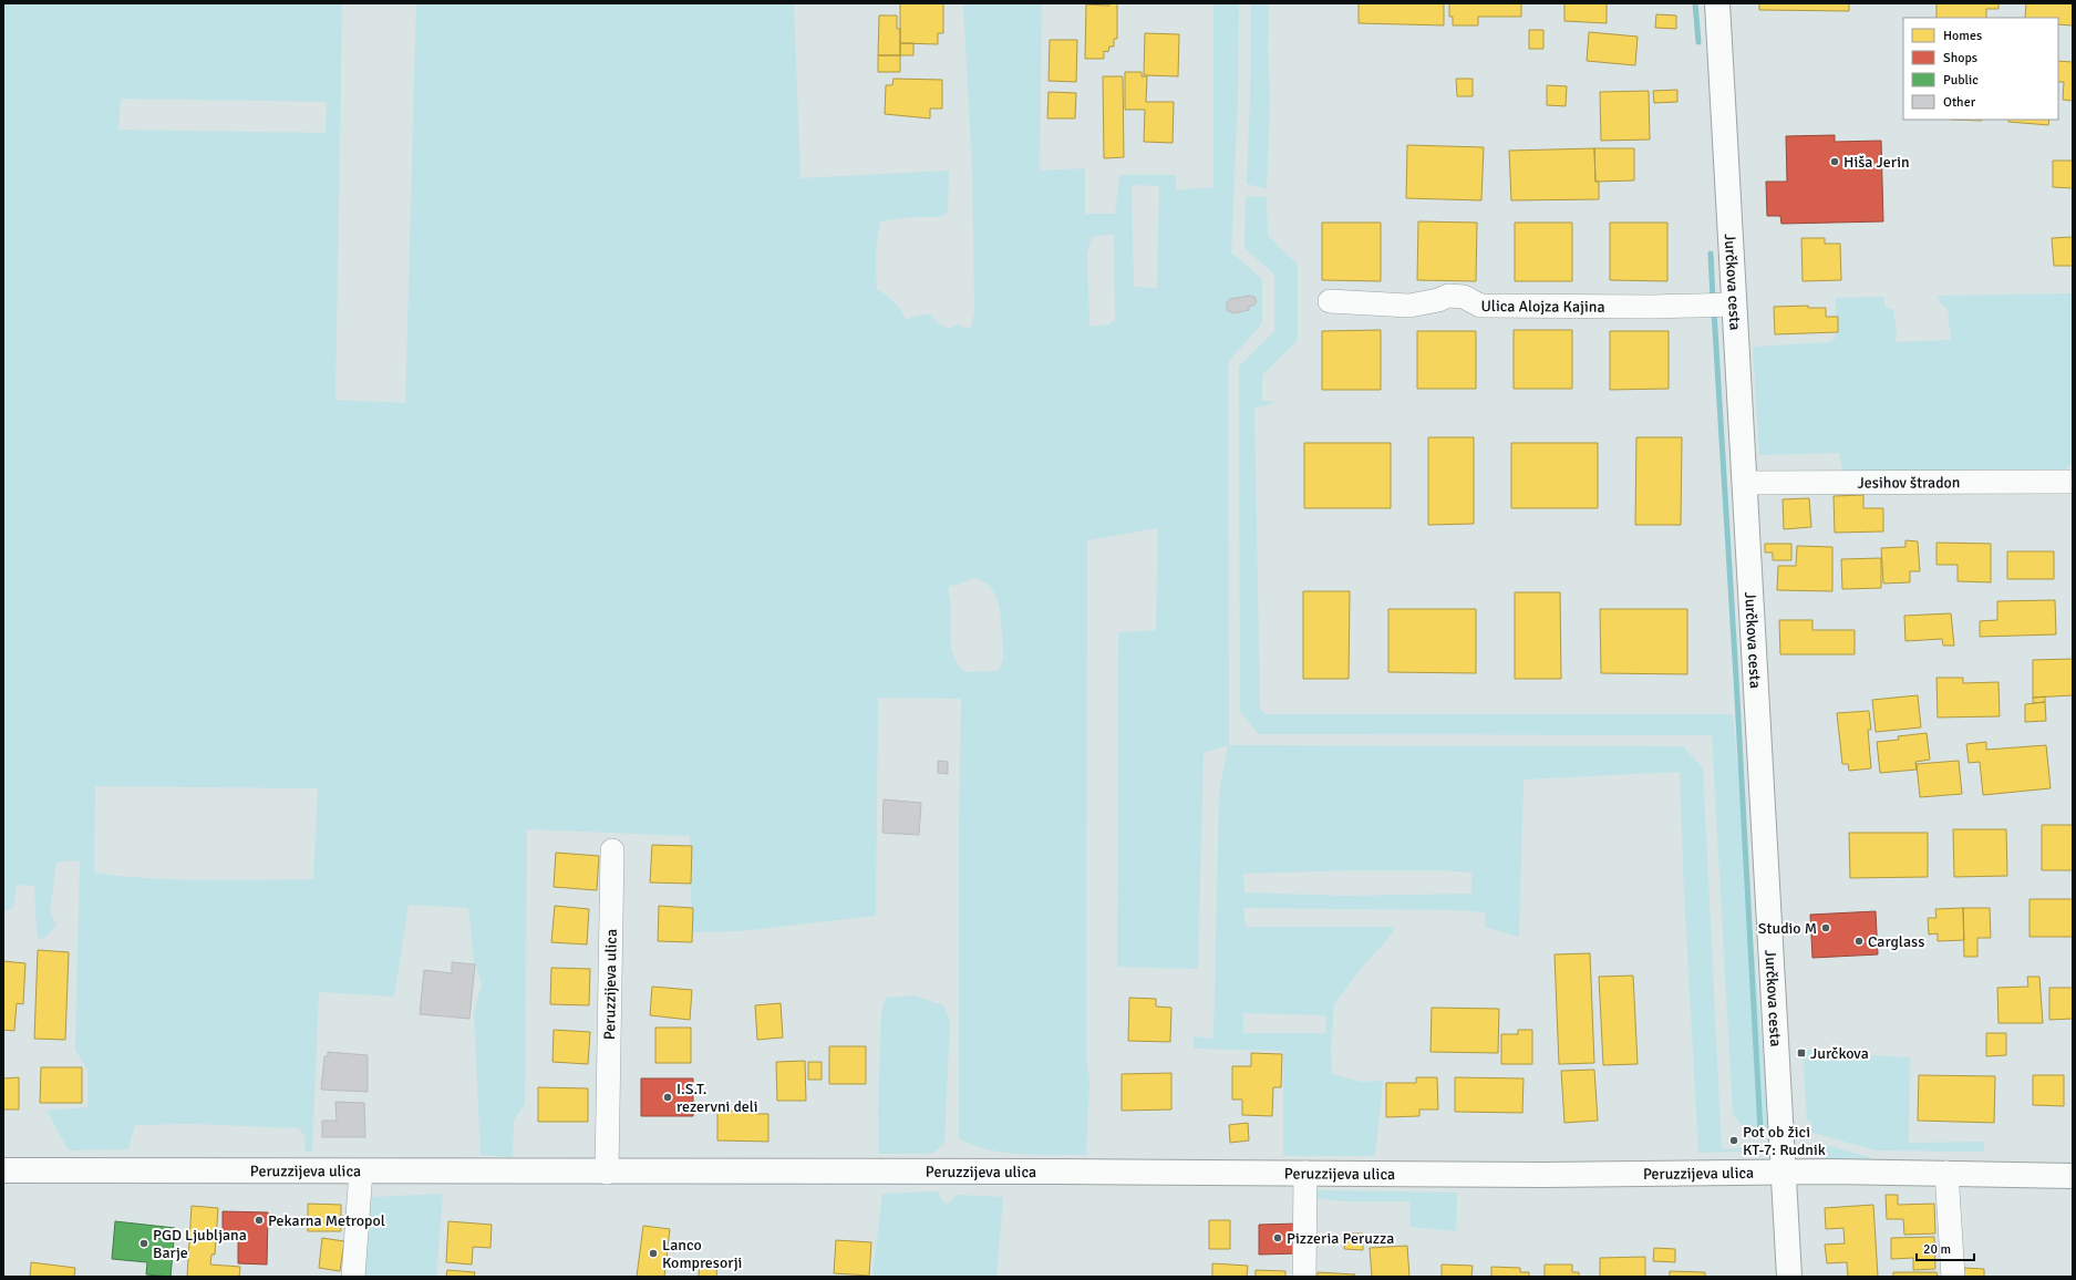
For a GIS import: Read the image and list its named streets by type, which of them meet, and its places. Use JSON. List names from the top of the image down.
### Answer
{
  "streets": {
    "main road": ["Jurčkova cesta", "Peruzzijeva ulica"],
    "street": ["Ulica Alojza Kajina", "Jesihov štradon"]
  },
  "crossings": [
    ["Jurčkova cesta", "Ulica Alojza Kajina"],
    ["Jurčkova cesta", "Jesihov štradon"],
    ["Jurčkova cesta", "Peruzzijeva ulica"]
  ],
  "places": {
    "other": [
      "Hiša Jerin",
      "Studio M",
      "Carglass",
      "I.S.T. rezervni deli",
      "Pot ob žici KT-7: Rudnik",
      "Pekarna Metropol",
      "Pizzeria Peruzza",
      "PGD Ljubljana Barje",
      "Lanco Kompresorji"
    ],
    "transit": ["Jurčkova"]
  },
  "legend": [
    "Homes",
    "Shops",
    "Public",
    "Other"
  ],
  "scale_bar": "20 m"
}
